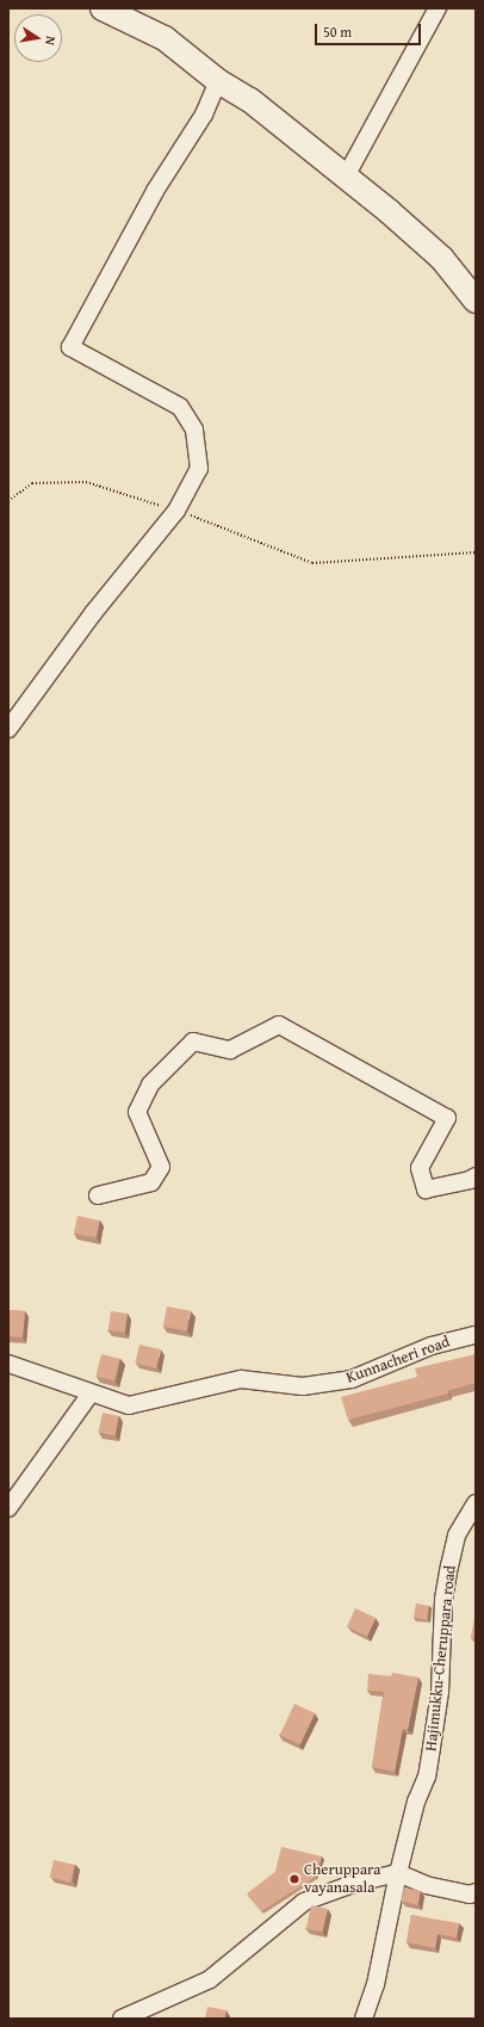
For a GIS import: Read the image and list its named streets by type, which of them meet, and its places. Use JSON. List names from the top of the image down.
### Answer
{
  "streets": {
    "street": ["Kunnacheri road", "Hajimukku-Cheruppara road"]
  },
  "places": ["Cheruppara vayanasala"],
  "scale_bar": "50 m",
  "north": "right"
}
